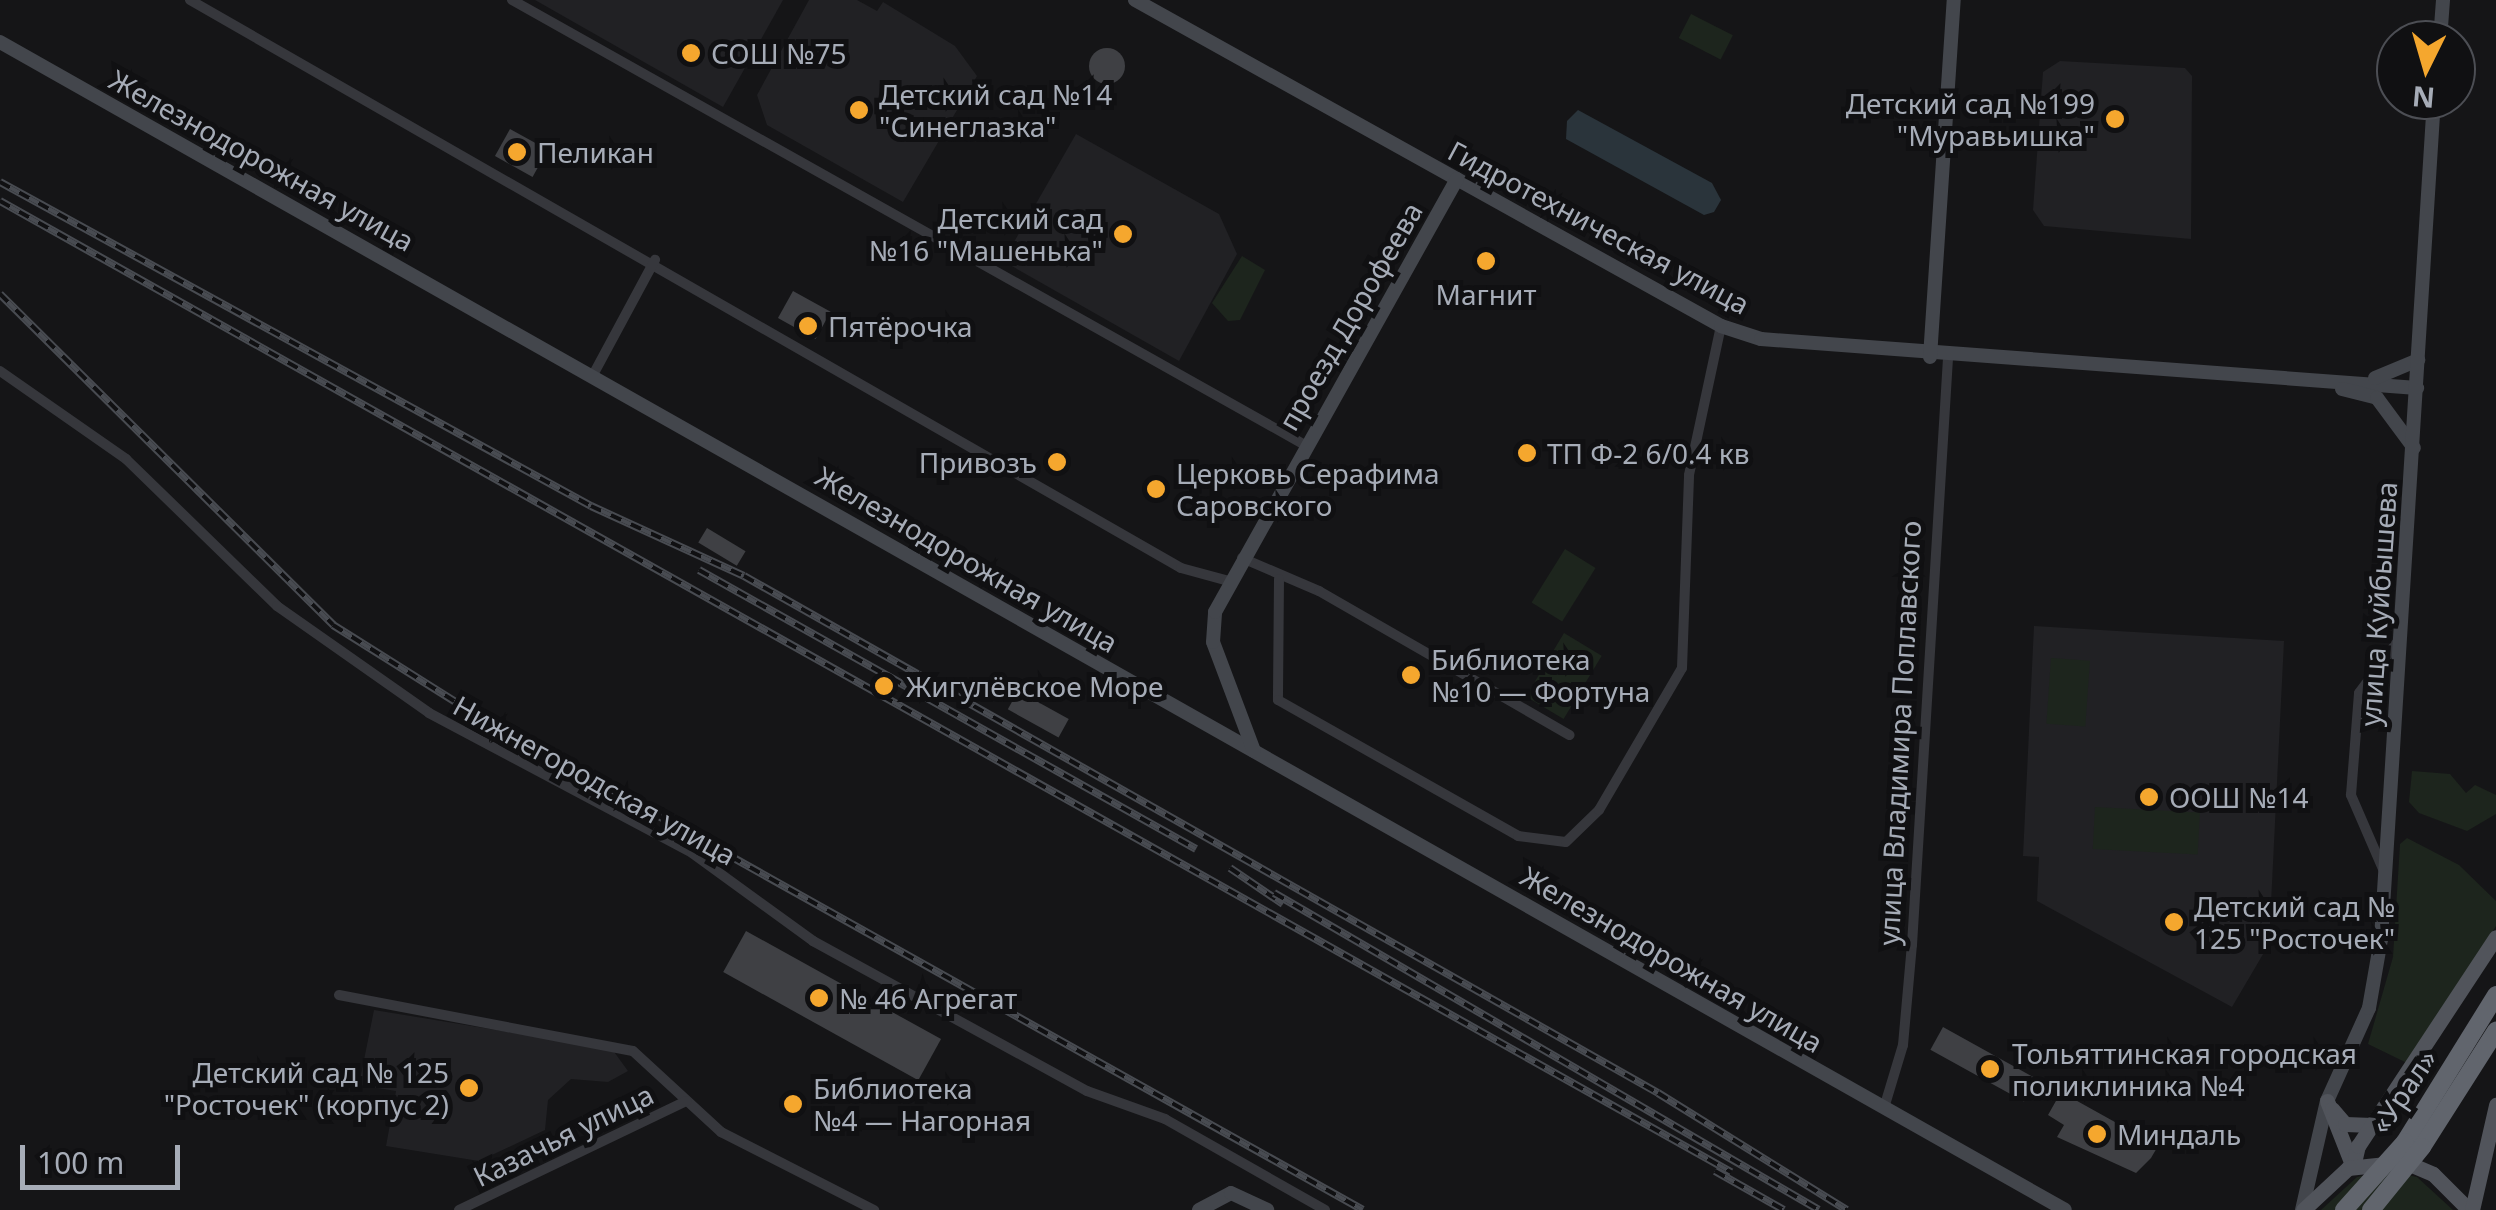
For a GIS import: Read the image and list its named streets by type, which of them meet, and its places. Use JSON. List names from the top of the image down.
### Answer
{
  "streets": {
    "highway": ["«Урал»"],
    "main road": [
      "Железнодорожная улица",
      "Гидротехническая улица",
      "проезд Дорофеева",
      "улица Куйбышева"
    ],
    "street": ["улица Владимира Поплавского", "Нижнегородская улица", "Казачья улица"]
  },
  "crossings": [
    ["Железнодорожная улица", "проезд Дорофеева"],
    ["Железнодорожная улица", "улица Владимира Поплавского"],
    ["Гидротехническая улица", "проезд Дорофеева"],
    ["Гидротехническая улица", "улица Владимира Поплавского"]
  ],
  "places": [
    "СОШ №75",
    "Детский сад №14 \"Синеглазка\"",
    "Детский сад №199 \"Муравьишка\"",
    "Пеликан",
    "Детский сад №16 \"Машенька\"",
    "Магнит",
    "Пятёрочка",
    "ТП Ф-2 6/0.4 кв",
    "Привозъ",
    "Церковь Серафима Саровского",
    "Библиотека №10 — Фортуна",
    "Жигулёвское Море",
    "ООШ №14",
    "Детский сад № 125 \"Росточек\"",
    "№ 46 Агрегат",
    "Тольяттинская городская поликлиника №4",
    "Детский сад № 125 \"Росточек\" (корпус 2)",
    "Библиотека №4 — Нагорная",
    "Миндаль"
  ],
  "scale_bar": "100 m",
  "north": "bottom"
}
